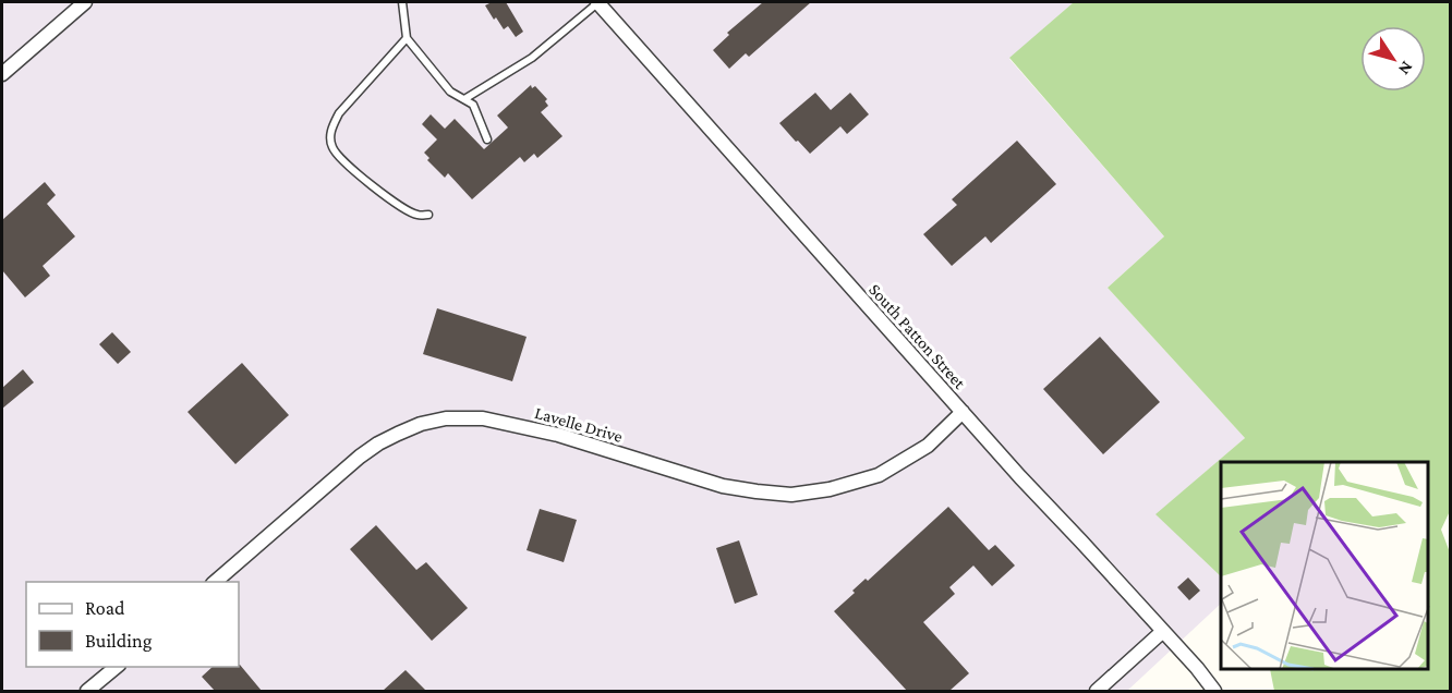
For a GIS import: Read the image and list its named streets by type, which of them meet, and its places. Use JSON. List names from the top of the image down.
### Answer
{
  "streets": {
    "street": ["South Patton Street", "Lavelle Drive"]
  },
  "crossings": [
    ["South Patton Street", "Lavelle Drive"]
  ],
  "legend": ["Road", "Building"],
  "north": "bottom right"
}
